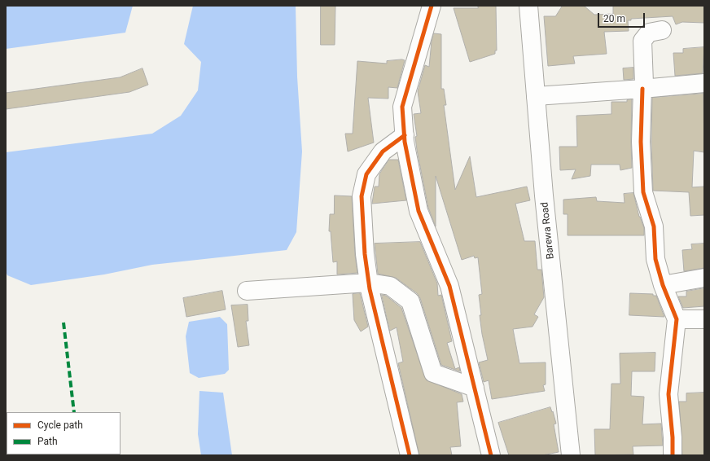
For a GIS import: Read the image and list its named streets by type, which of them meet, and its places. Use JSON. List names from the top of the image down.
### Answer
{
  "streets": {
    "street": ["Barewa Road"]
  },
  "legend": ["Cycle path", "Path"],
  "scale_bar": "20 m"
}
